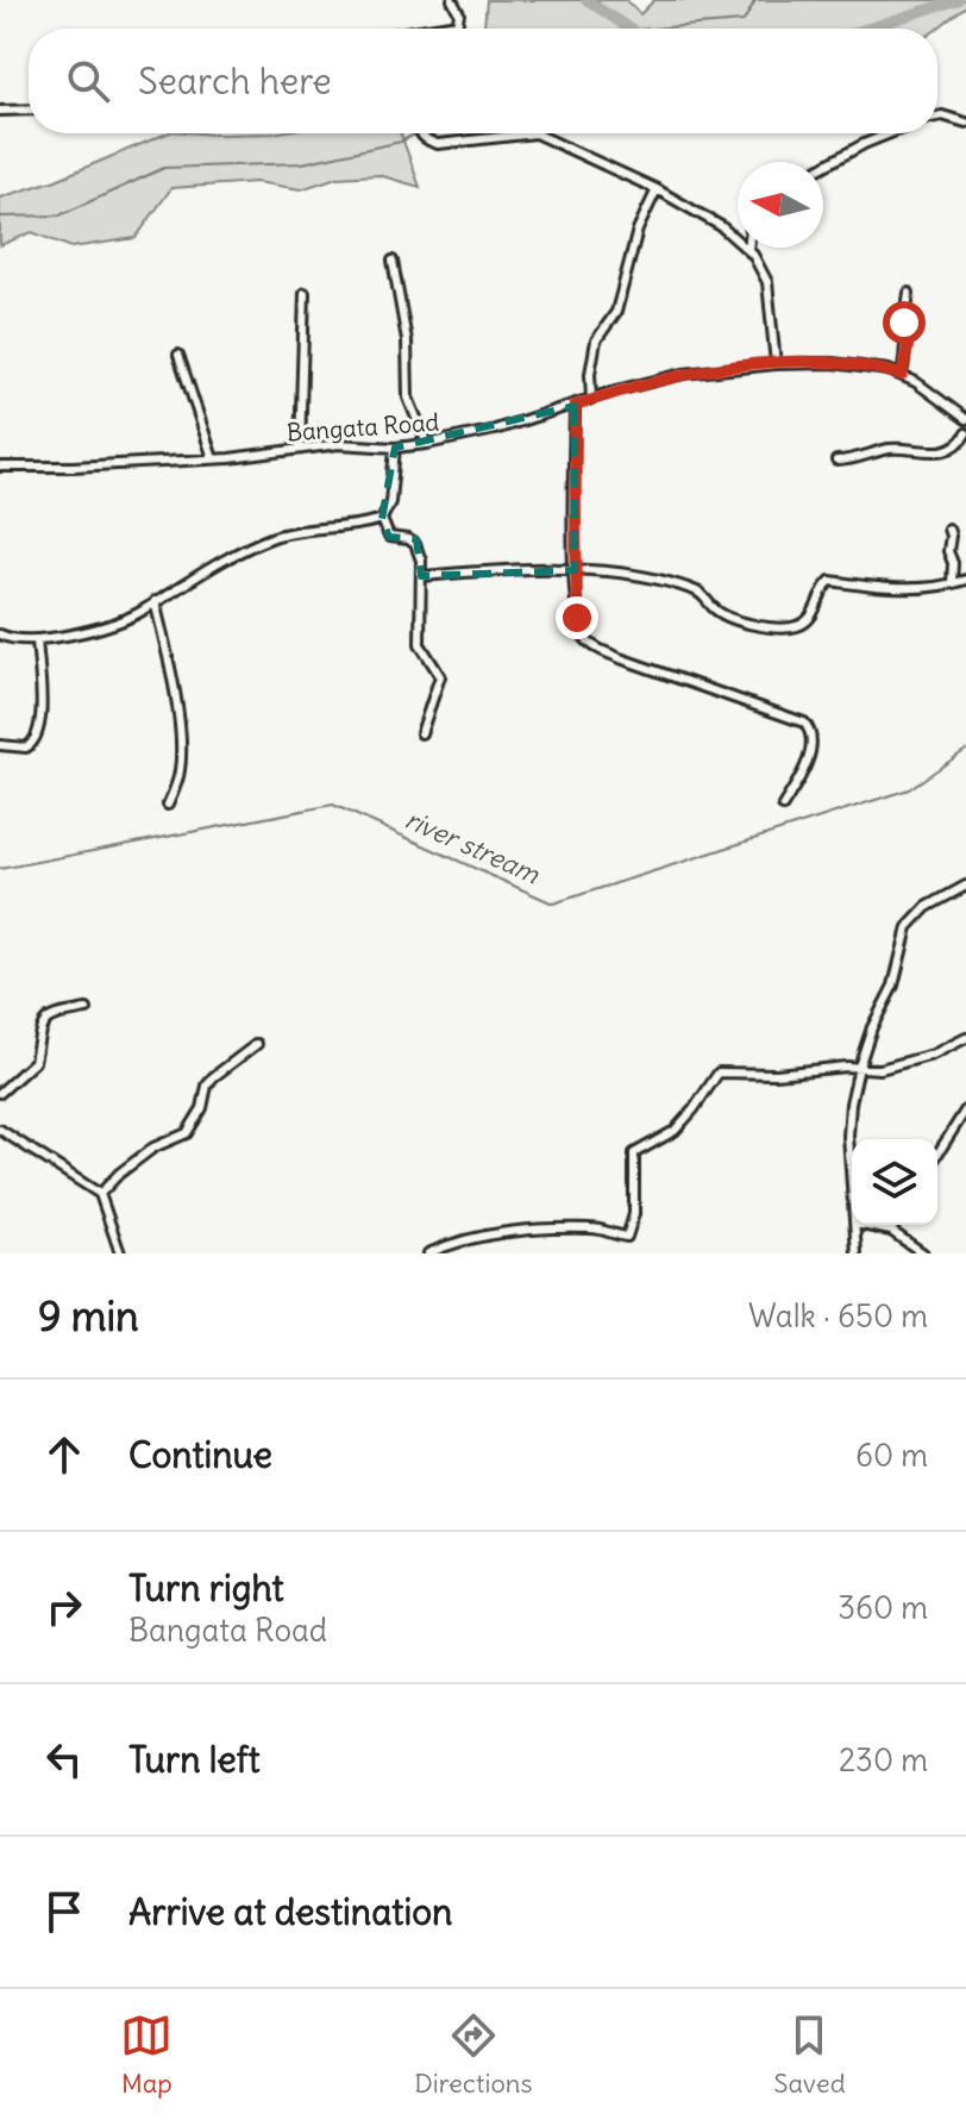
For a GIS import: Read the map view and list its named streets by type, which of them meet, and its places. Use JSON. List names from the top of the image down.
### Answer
{
  "streets": {
    "street": ["Bangata Road"]
  },
  "water": ["river stream"],
  "north": "left",
  "page": {
    "search": "Search here",
    "heading": ["9 min", "Walk · 650 m"],
    "list": [
      ["Continue", "60 m"],
      ["Turn right", "Bangata Road", "360 m"],
      ["Turn left", "230 m"],
      "Arrive at destination"
    ],
    "nav": ["Map", "Directions", "Saved"]
  }
}
